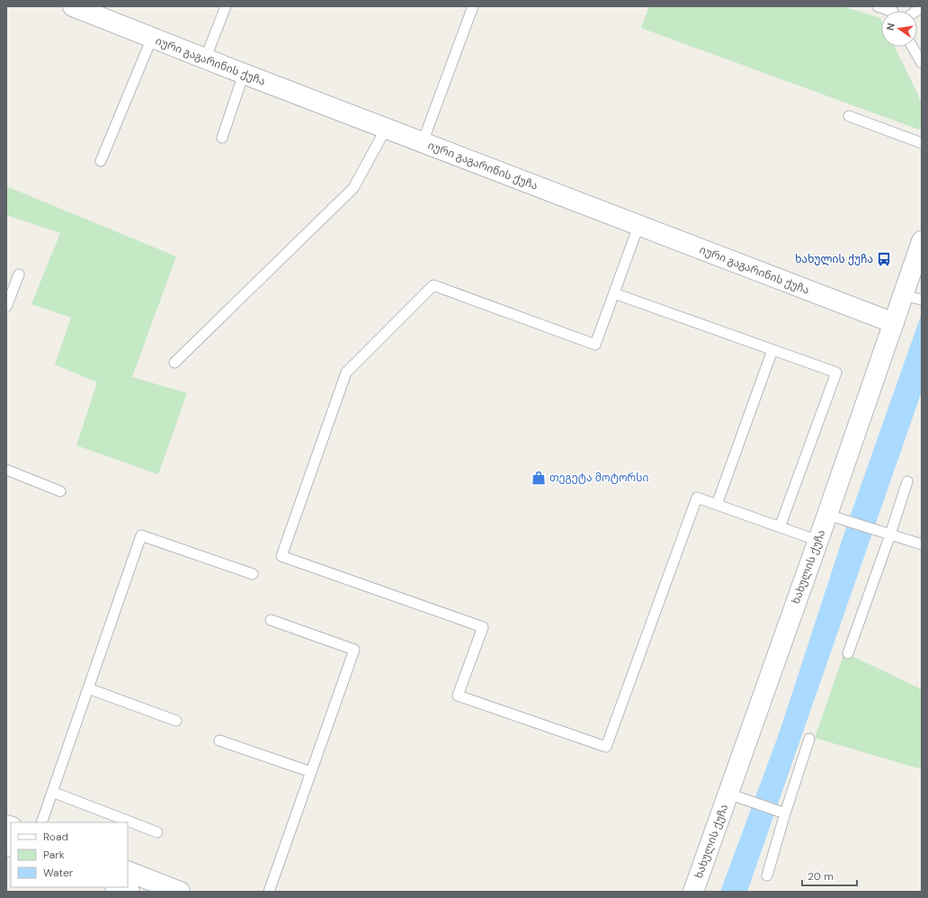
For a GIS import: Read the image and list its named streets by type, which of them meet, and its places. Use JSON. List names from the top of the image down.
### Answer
{
  "streets": {
    "street": ["იური გაგარინის ქუჩა", "ხახულის ქუჩა"]
  },
  "crossings": [
    ["იური გაგარინის ქუჩა", "ხახულის ქუჩა"]
  ],
  "places": {
    "bus stop": ["ხახულის ქუჩა"],
    "shop": ["თეგეტა მოტორსი"]
  },
  "legend": ["Road", "Park", "Water"],
  "scale_bar": "20 m",
  "north": "left"
}
